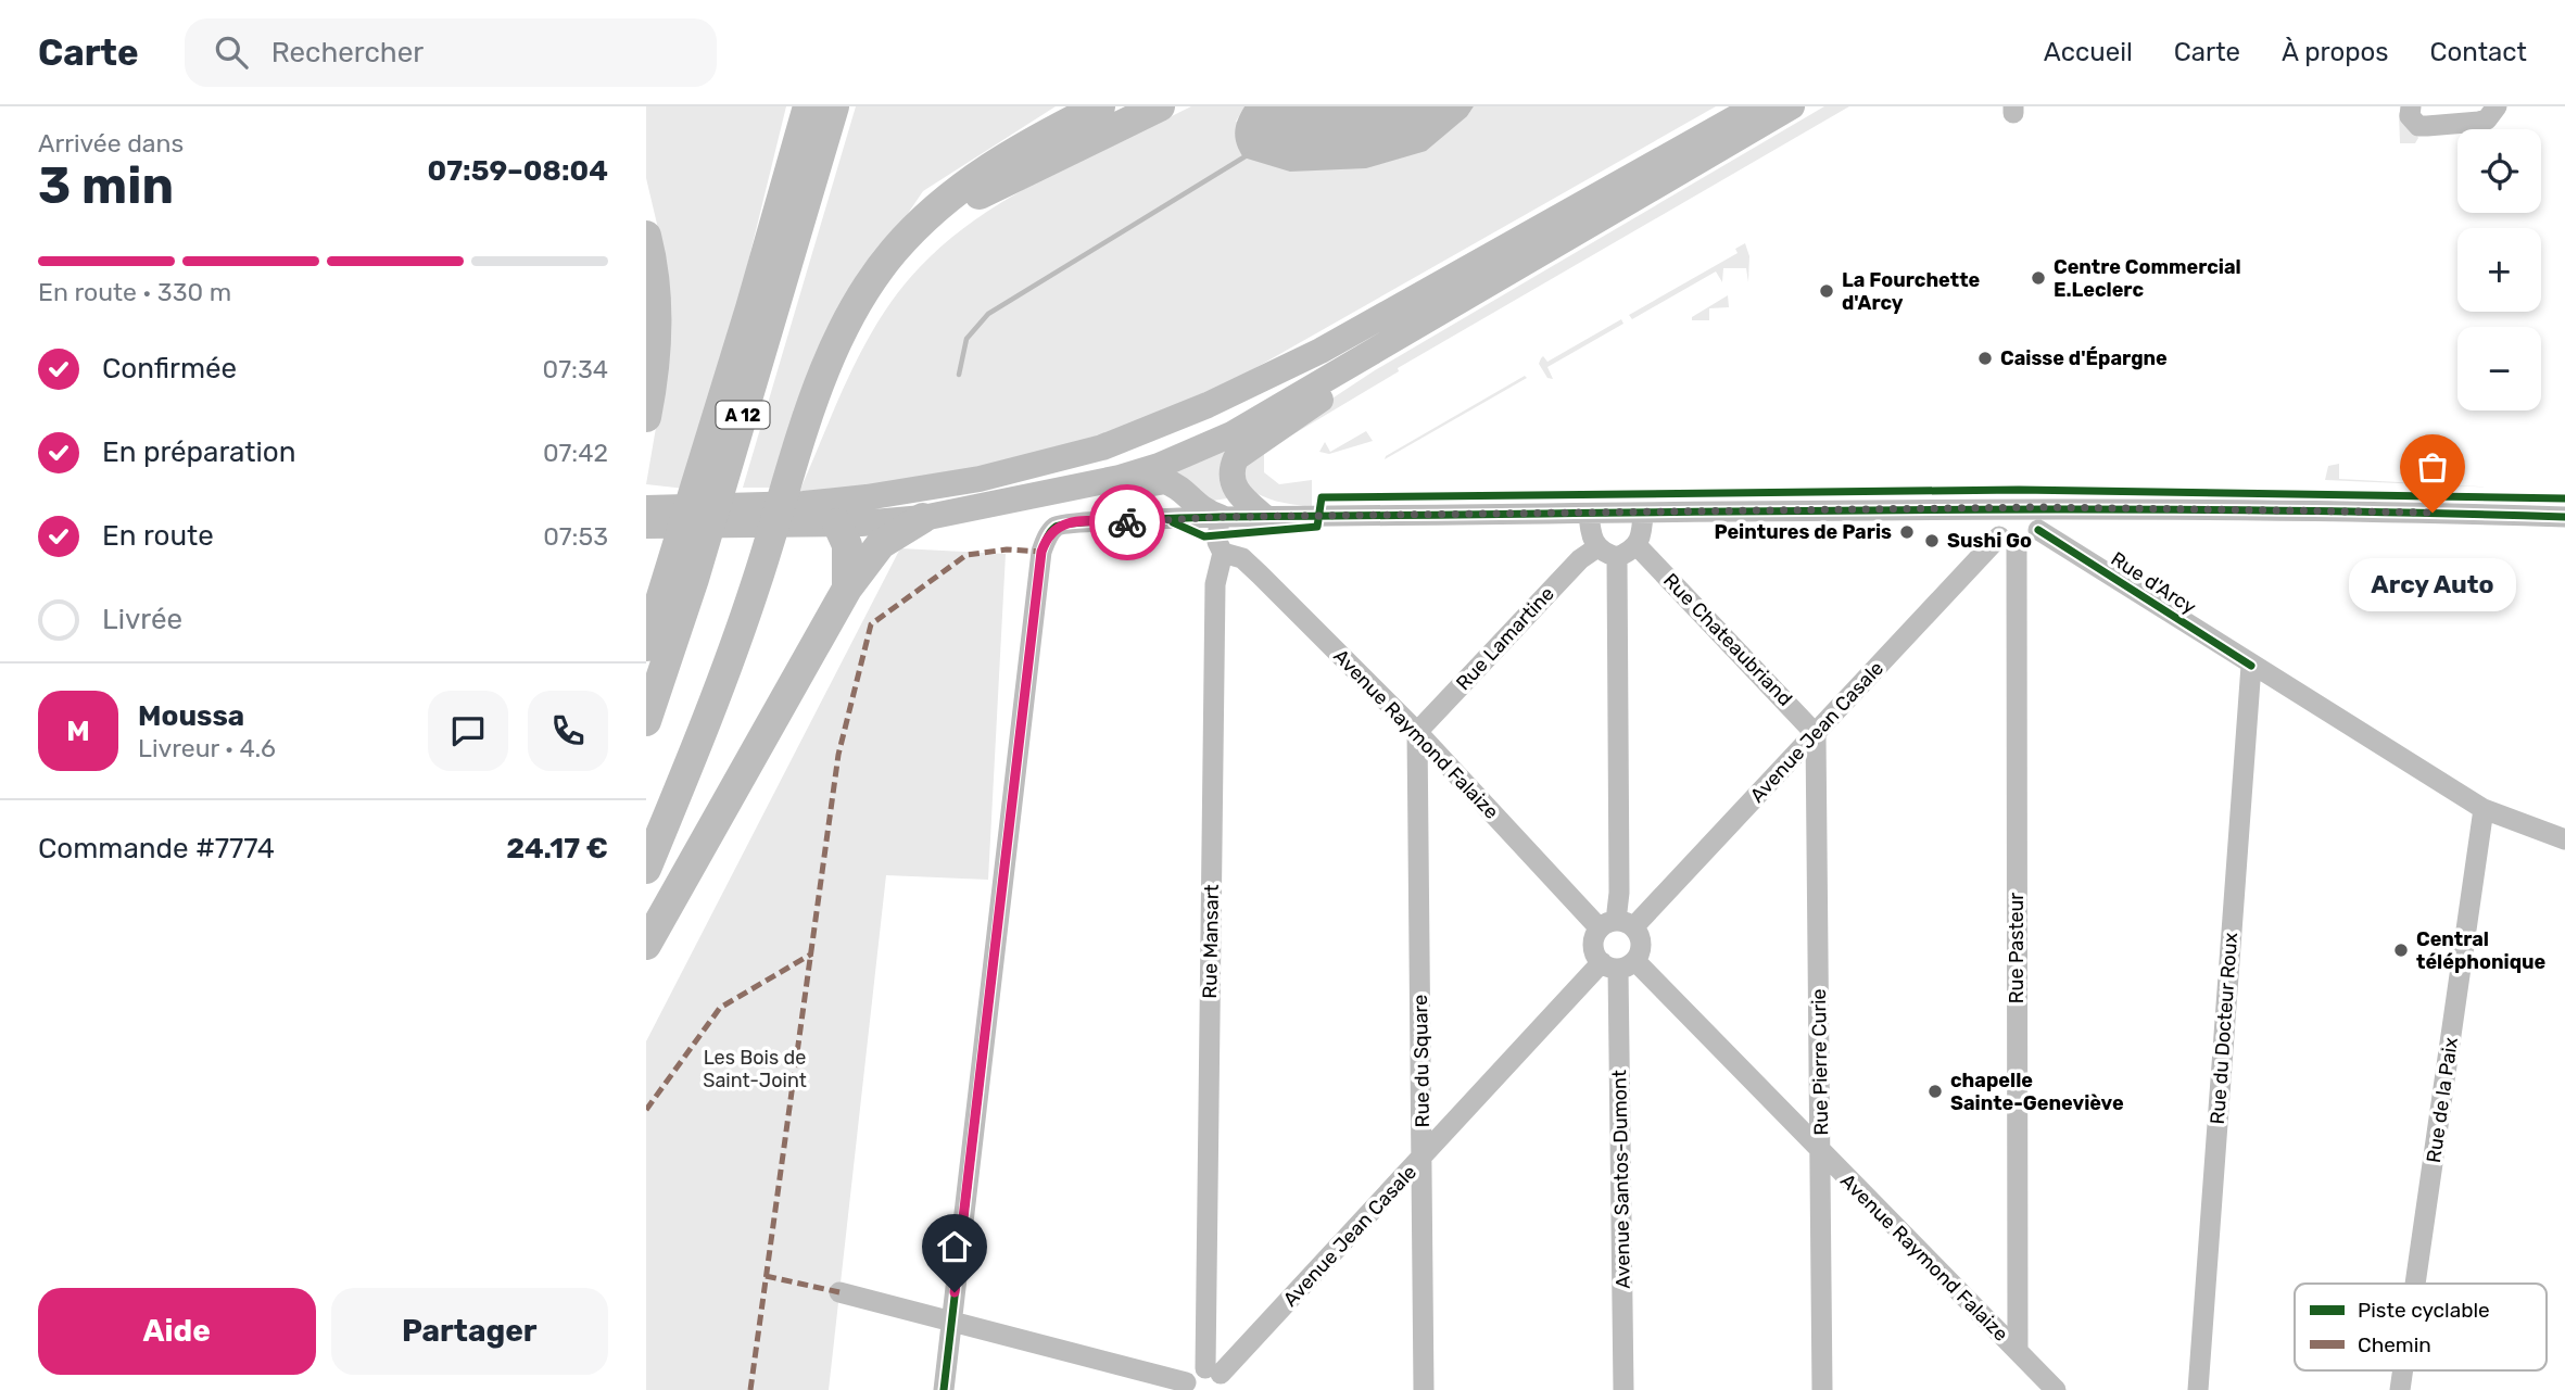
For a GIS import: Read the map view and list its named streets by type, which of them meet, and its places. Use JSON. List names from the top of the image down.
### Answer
{
  "streets": {
    "highway": ["A 12"],
    "street": [
      "Rue d'Arcy",
      "Rue Lamartine",
      "Rue Chateaubriand",
      "Avenue Jean Casale",
      "Avenue Raymond Falaize",
      "Rue Mansart",
      "Rue Pasteur",
      "Rue du Docteur Roux",
      "Rue du Square",
      "Rue Pierre Curie",
      "Rue de la Paix",
      "Avenue Santos-Dumont"
    ]
  },
  "crossings": [
    ["Rue d'Arcy", "Rue du Docteur Roux"],
    ["Rue d'Arcy", "Rue de la Paix"],
    ["Rue Lamartine", "Avenue Raymond Falaize"],
    ["Rue Lamartine", "Rue du Square"],
    ["Rue Chateaubriand", "Avenue Jean Casale"],
    ["Rue Chateaubriand", "Rue Pierre Curie"],
    ["Avenue Jean Casale", "Avenue Raymond Falaize"],
    ["Avenue Jean Casale", "Rue Mansart"],
    ["Avenue Jean Casale", "Rue Pasteur"],
    ["Avenue Jean Casale", "Rue du Square"],
    ["Avenue Jean Casale", "Rue Pierre Curie"],
    ["Avenue Jean Casale", "Avenue Santos-Dumont"],
    ["Avenue Raymond Falaize", "Rue Mansart"],
    ["Avenue Raymond Falaize", "Rue Pasteur"],
    ["Avenue Raymond Falaize", "Rue du Square"],
    ["Avenue Raymond Falaize", "Rue Pierre Curie"],
    ["Avenue Raymond Falaize", "Avenue Santos-Dumont"]
  ],
  "parks": ["Les Bois de Saint-Joint"],
  "places": [
    "Centre Commercial E.Leclerc",
    "La Fourchette d'Arcy",
    "Caisse d'Épargne",
    "Arcy Auto",
    "Peintures de Paris",
    "Sushi Go",
    "Central téléphonique",
    "chapelle Sainte-Geneviève"
  ],
  "legend": ["Piste cyclable", "Chemin"],
  "page": {
    "header": "Carte",
    "search": "Rechercher",
    "nav": [
      "Accueil",
      "Carte",
      "À propos",
      "Contact"
    ],
    "heading": ["3 min", "Arrivée dans", "07:59–08:04"],
    "panel": [
      "Moussa",
      "Livreur · 4.6",
      "Commande #7774",
      "24.17 €"
    ],
    "map_buttons": ["+", "−"],
    "bar": "En route · 330 m",
    "list": [
      ["Confirmée", "07:34"],
      ["En préparation", "07:42"],
      ["En route", "07:53"],
      "Livrée"
    ],
    "bubble": "Arcy Auto",
    "round": "M",
    "buttons": ["Aide", "Partager"]
  }
}
